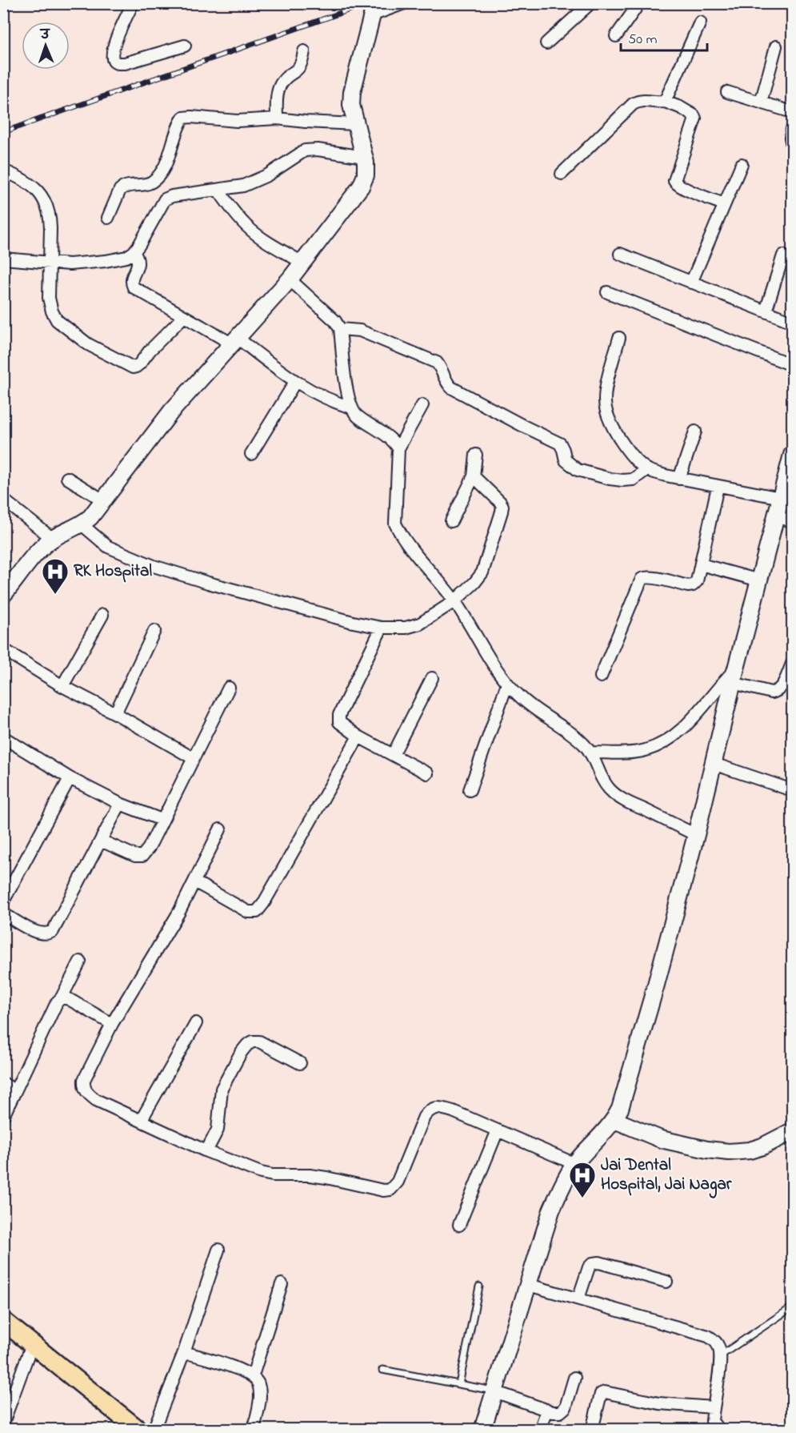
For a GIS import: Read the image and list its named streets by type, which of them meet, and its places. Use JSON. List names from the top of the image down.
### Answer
{
  "places": {
    "hospital": ["RK Hospital", "Jai Dental Hospital, Jai Nagar"]
  },
  "scale_bar": "50 m",
  "north": "top"
}
